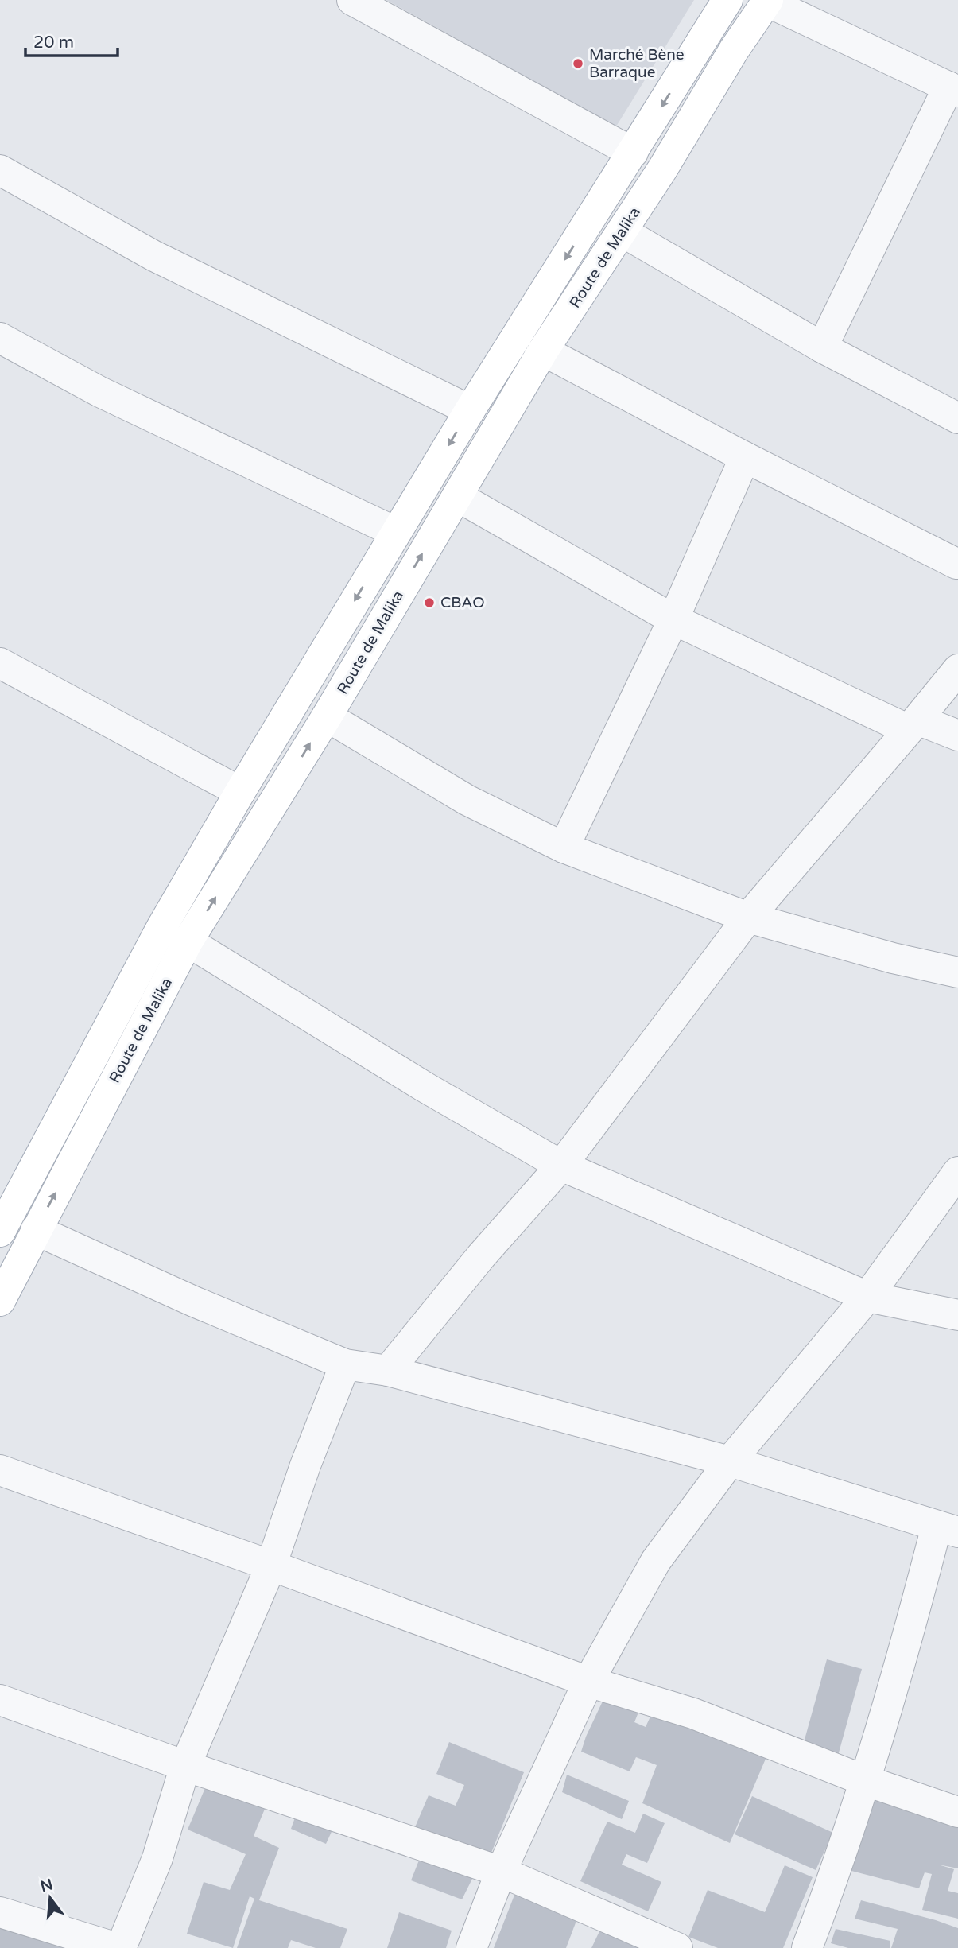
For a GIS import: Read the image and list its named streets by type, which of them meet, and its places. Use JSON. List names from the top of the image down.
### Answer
{
  "streets": {
    "main road": ["Route de Malika"]
  },
  "places": ["Marché Bène Barraque", "CBAO"],
  "scale_bar": "20 m",
  "north": "top"
}
